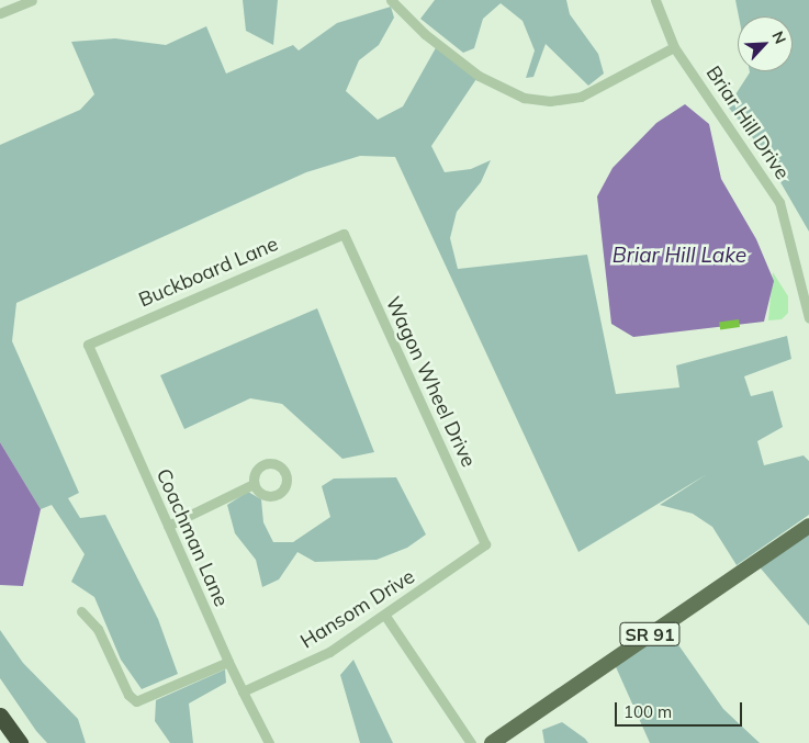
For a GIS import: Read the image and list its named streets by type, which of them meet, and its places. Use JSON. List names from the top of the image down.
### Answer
{
  "streets": {
    "main road": ["SR 91"],
    "street": [
      "Briar Hill Drive",
      "Buckboard Lane",
      "Wagon Wheel Drive",
      "Coachman Lane",
      "Hansom Drive"
    ]
  },
  "crossings": [
    ["Buckboard Lane", "Wagon Wheel Drive"],
    ["Buckboard Lane", "Coachman Lane"],
    ["Wagon Wheel Drive", "Hansom Drive"],
    ["Coachman Lane", "Hansom Drive"]
  ],
  "water": ["Briar Hill Lake"],
  "scale_bar": "100 m",
  "north": "top right"
}
